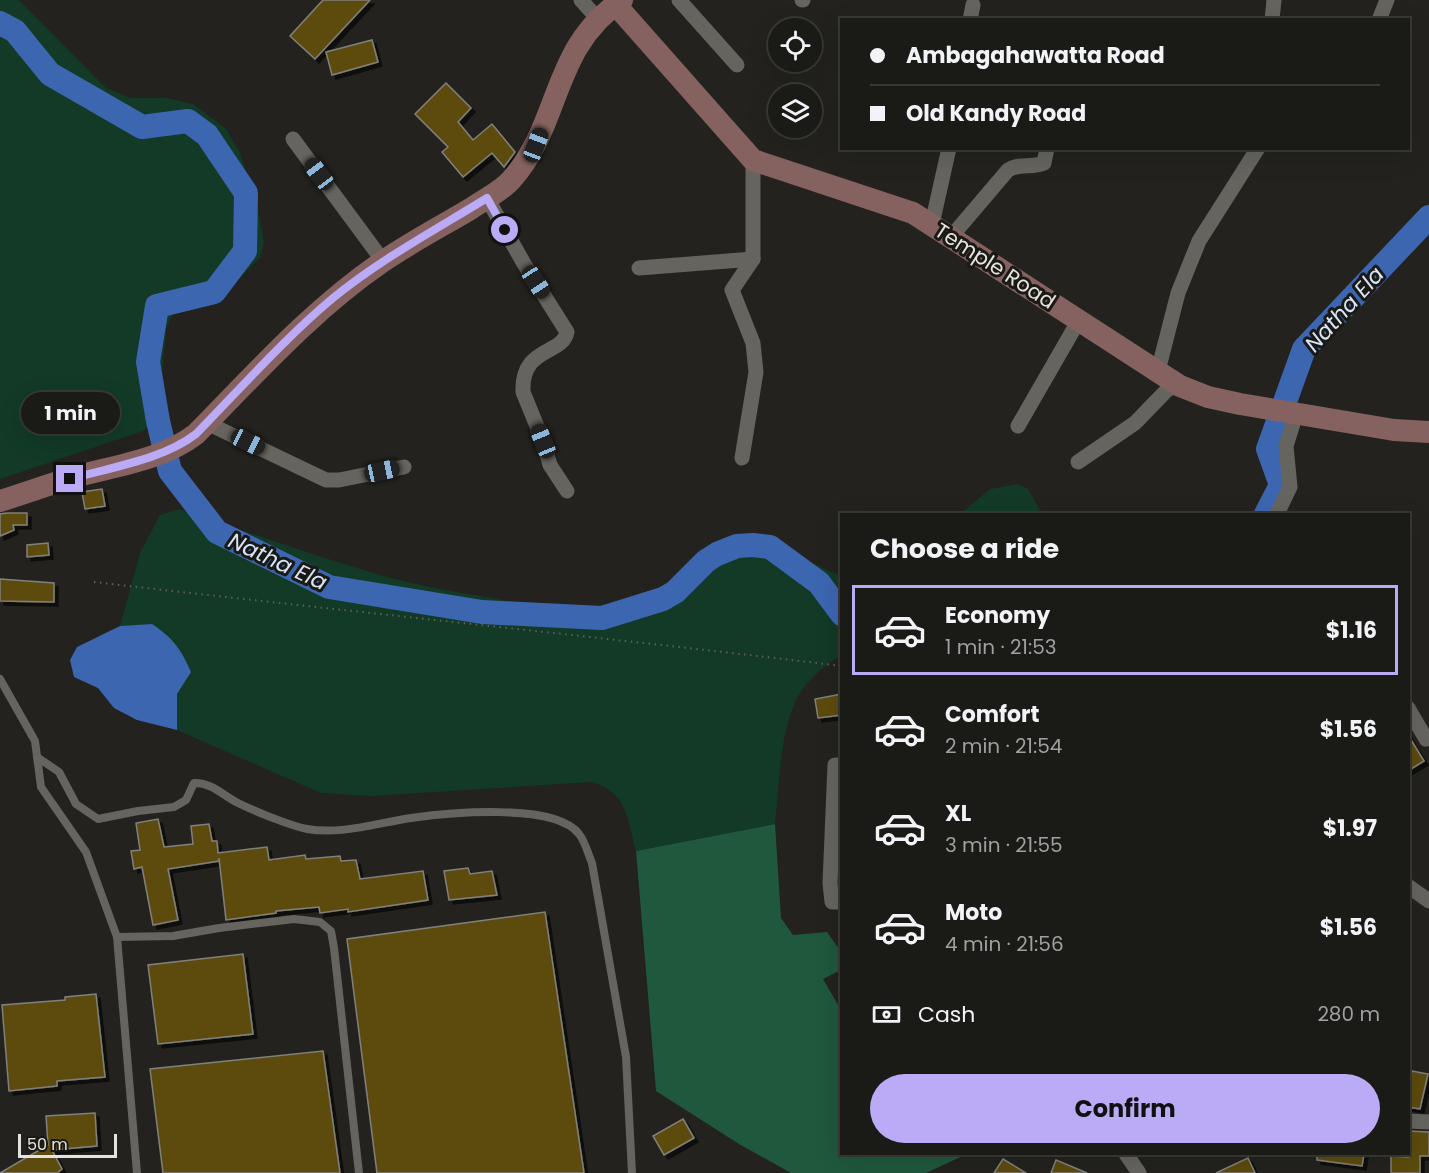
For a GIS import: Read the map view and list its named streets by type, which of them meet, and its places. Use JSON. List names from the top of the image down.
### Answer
{
  "streets": {
    "street": ["Temple Road"]
  },
  "water": ["Natha Ela"],
  "scale_bar": "50 m",
  "page": {
    "banner": ["Ambagahawatta Road", "Old Kandy Road"],
    "bubble": "1 min",
    "heading": "Choose a ride",
    "list": [
      {
        "name": "Economy",
        "note": "1 min · 21:53",
        "value": "$1.16"
      },
      {
        "name": "Comfort",
        "note": "2 min · 21:54",
        "value": "$1.56"
      },
      {
        "name": "XL",
        "note": "3 min · 21:55",
        "value": "$1.97"
      },
      {
        "name": "Moto",
        "note": "4 min · 21:56",
        "value": "$1.56"
      }
    ],
    "pay": ["Cash", "280 m"],
    "buttons": "Confirm",
    "scale": "50 m"
  }
}
